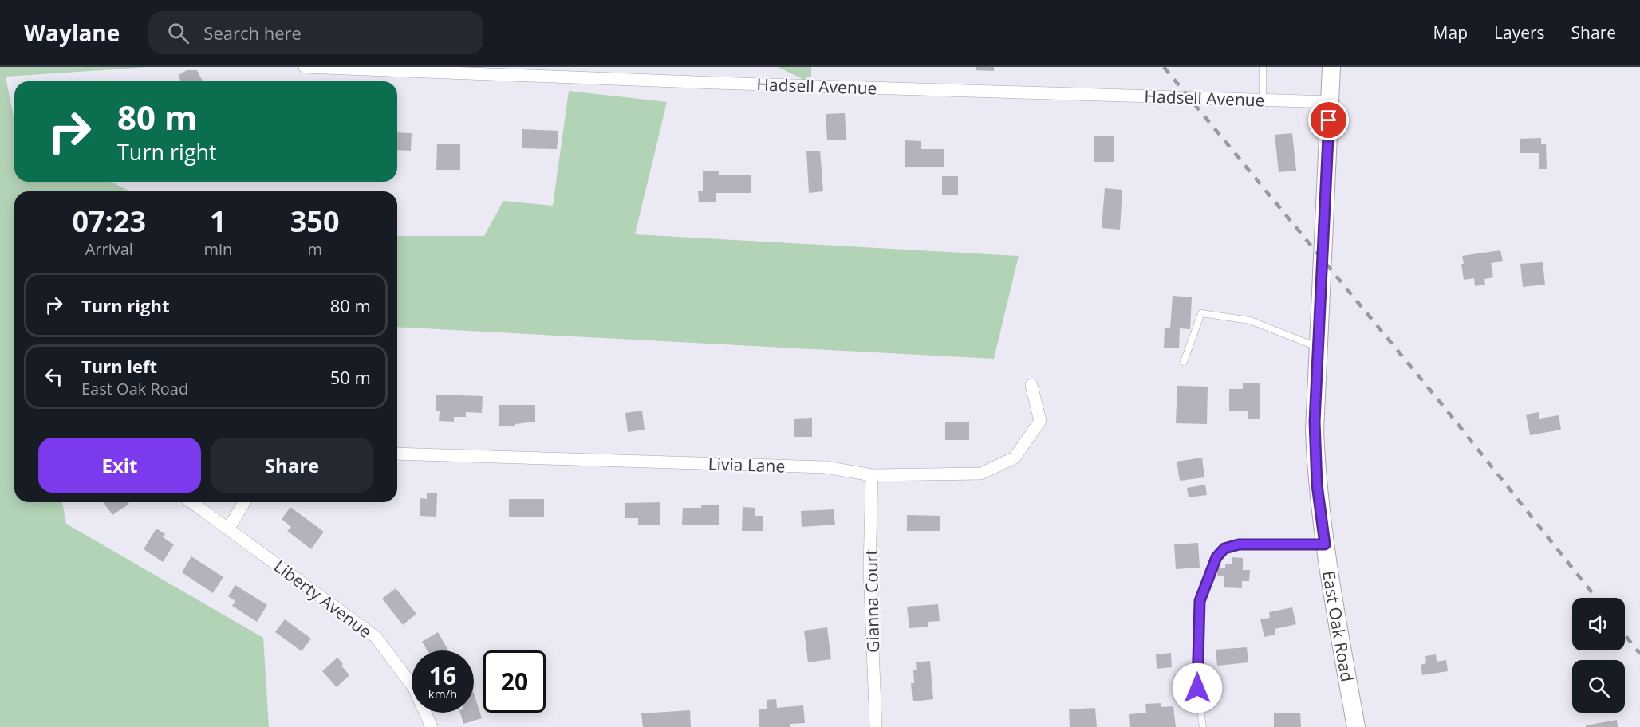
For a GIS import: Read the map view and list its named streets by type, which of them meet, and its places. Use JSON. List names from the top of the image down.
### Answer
{
  "streets": {
    "street": [
      "Hadsell Avenue",
      "Livia Lane",
      "Liberty Avenue",
      "Gianna Court",
      "East Oak Road"
    ]
  },
  "crossings": [
    ["Hadsell Avenue", "East Oak Road"],
    ["Livia Lane", "Gianna Court"]
  ],
  "page": {
    "header": "Waylane",
    "search": "Search here",
    "nav": ["Map", "Layers", "Share"],
    "turn": ["80 m", "Turn right"],
    "eta": [
      "07:23",
      "Arrival",
      "1",
      "min",
      "350",
      "m"
    ],
    "list": [
      {
        "name": "Turn right",
        "value": "80 m"
      },
      {
        "name": "Turn left",
        "note": "East Oak Road",
        "value": "50 m"
      }
    ],
    "buttons": ["Exit", "Share"],
    "speed": "16 km/h",
    "limit": "20"
  }
}
